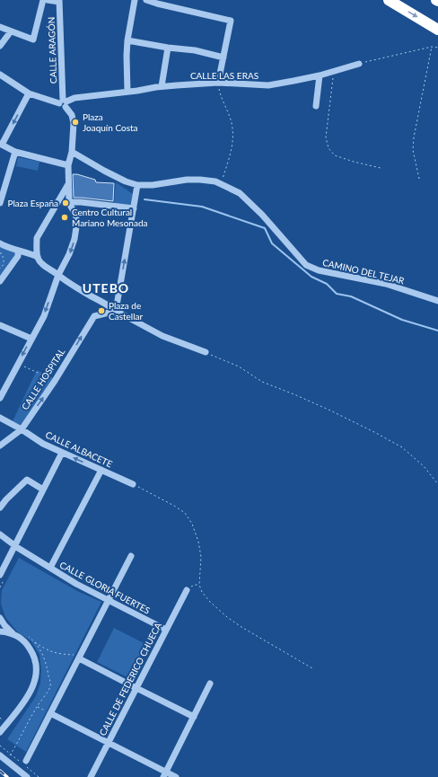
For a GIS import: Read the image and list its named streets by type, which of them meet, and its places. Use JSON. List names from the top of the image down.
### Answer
{
  "streets": {
    "street": [
      "CALLE ARAGÓN",
      "CALLE LAS ERAS",
      "CAMINO DEL TEJAR",
      "CALLE HOSPITAL",
      "CALLE ALBACETE",
      "CALLE GLORIA FUERTES",
      "CALLE DE FEDERICO CHUECA"
    ]
  },
  "crossings": [
    ["CALLE ARAGÓN", "CALLE LAS ERAS"],
    ["CALLE HOSPITAL", "CALLE ALBACETE"],
    ["CALLE GLORIA FUERTES", "CALLE DE FEDERICO CHUECA"]
  ],
  "districts": ["UTEBO"],
  "places": [
    "Plaza Joaquín Costa",
    "Plaza España",
    "Centro Cultural Mariano Mesonada",
    "Plaza de Castellar"
  ]
}
